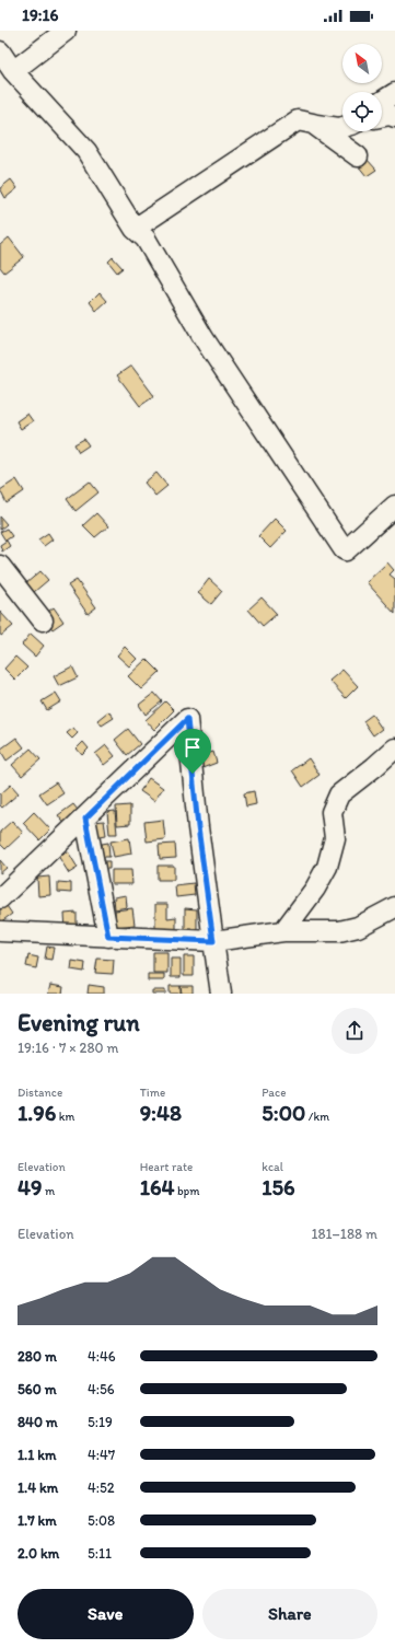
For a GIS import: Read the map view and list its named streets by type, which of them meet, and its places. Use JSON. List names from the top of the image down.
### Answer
{
  "north": "top left",
  "page": {
    "status": "19:16",
    "heading": ["Evening run", "19:16 · 7 × 280 m"],
    "stats": [
      ["Distance", "1.96 km"],
      ["Time", "9:48"],
      ["Pace", "5:00 /km"],
      ["Elevation", "49 m"],
      ["Heart rate", "164 bpm"],
      ["kcal", "156"]
    ],
    "chart": ["Elevation", "181–188 m"],
    "list": [
      {
        "name": "280 m",
        "note": "4:46"
      },
      {
        "name": "560 m",
        "note": "4:56"
      },
      {
        "name": "840 m",
        "note": "5:19"
      },
      {
        "name": "1.1 km",
        "note": "4:47"
      },
      {
        "name": "1.4 km",
        "note": "4:52"
      },
      {
        "name": "1.7 km",
        "note": "5:08"
      },
      {
        "name": "2.0 km",
        "note": "5:11"
      }
    ],
    "buttons": ["Save", "Share"]
  }
}
